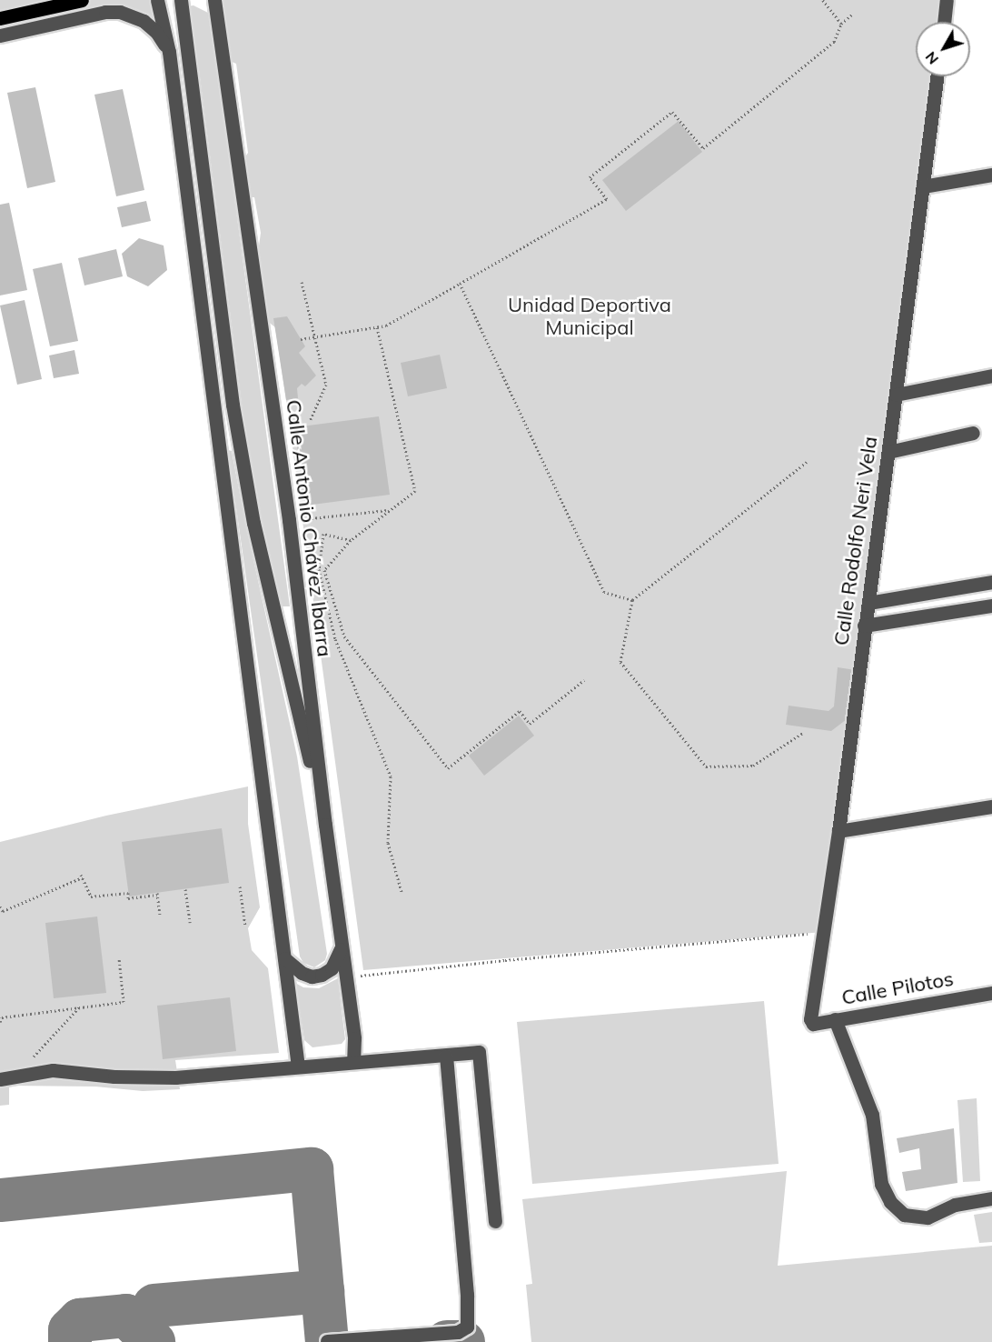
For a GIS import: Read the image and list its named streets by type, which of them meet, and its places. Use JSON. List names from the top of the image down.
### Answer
{
  "streets": {
    "street": ["Calle Antonio Chávez Ibarra", "Calle Rodolfo Neri Vela", "Calle Pilotos"]
  },
  "crossings": [
    ["Calle Rodolfo Neri Vela", "Calle Pilotos"]
  ],
  "parks": ["Unidad Deportiva Municipal"],
  "north": "bottom left"
}
